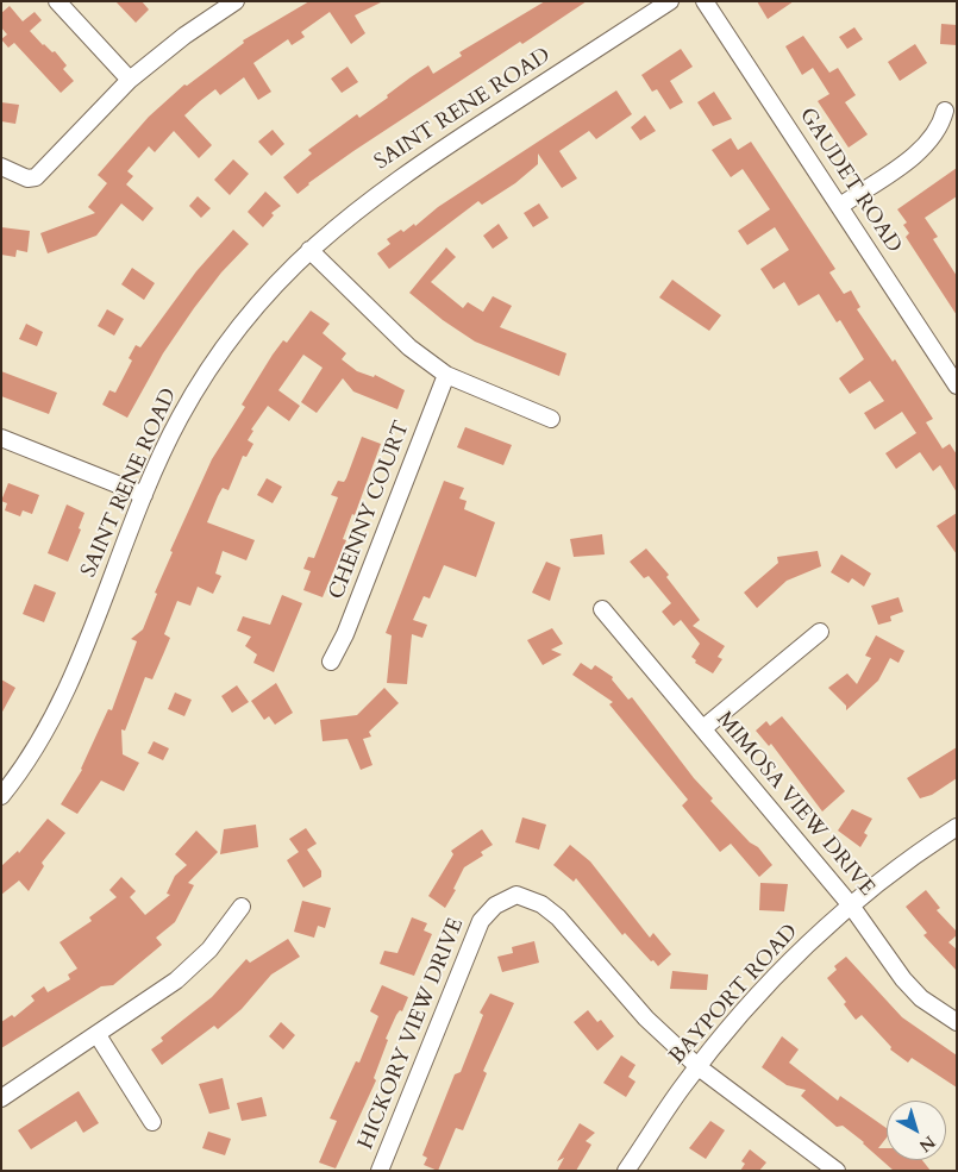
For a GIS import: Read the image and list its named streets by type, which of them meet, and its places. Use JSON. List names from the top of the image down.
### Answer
{
  "streets": {
    "street": [
      "SAINT RENE ROAD",
      "GAUDET ROAD",
      "CHENNY COURT",
      "MIMOSA VIEW DRIVE",
      "BAYPORT ROAD",
      "HICKORY VIEW DRIVE"
    ]
  },
  "crossings": [
    ["MIMOSA VIEW DRIVE", "BAYPORT ROAD"],
    ["BAYPORT ROAD", "HICKORY VIEW DRIVE"]
  ],
  "north": "bottom right"
}
